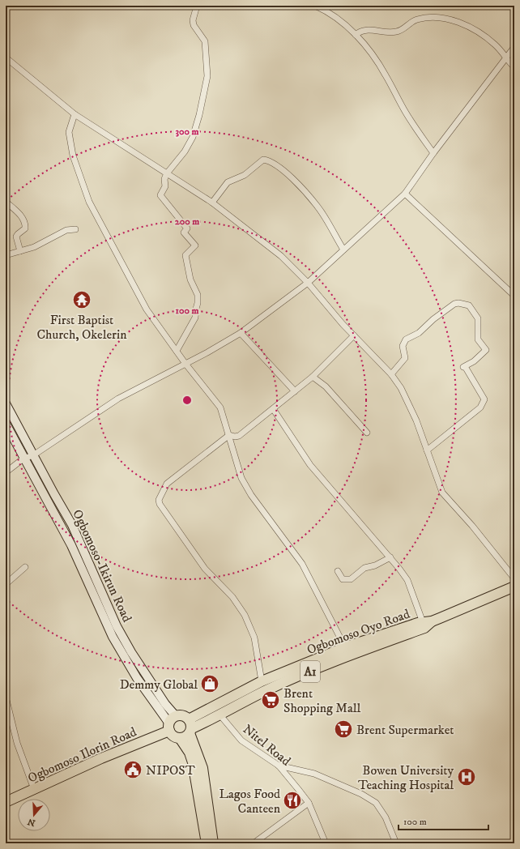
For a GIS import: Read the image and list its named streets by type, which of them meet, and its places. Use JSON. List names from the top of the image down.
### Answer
{
  "streets": {
    "main road": [
      "Ogbomoso-Ikirun Road",
      "Ogbomoso Oyo Road",
      "A1",
      "Ogbomoso Ilorin Road"
    ],
    "street": ["Nitel Road"]
  },
  "crossings": [
    ["Ogbomoso-Ikirun Road", "Ogbomoso Oyo Road"],
    ["Ogbomoso-Ikirun Road", "A1"],
    ["Ogbomoso-Ikirun Road", "Ogbomoso Ilorin Road"],
    ["Ogbomoso Oyo Road", "A1"],
    ["Ogbomoso Oyo Road", "Nitel Road"],
    ["Ogbomoso Oyo Road", "Ogbomoso Ilorin Road"],
    ["A1", "Ogbomoso Ilorin Road"]
  ],
  "places": {
    "temple": ["First Baptist Church, Okelerin"],
    "shop": ["Demmy Global"],
    "supermarket": ["Brent Shopping Mall", "Brent Supermarket"],
    "public building": ["NIPOST"],
    "hospital": ["Bowen University Teaching Hospital"],
    "restaurant": ["Lagos Food Canteen"]
  },
  "scale_bar": "100 m",
  "north": "bottom",
  "rings": ["300 m", "200 m", "100 m"]
}
